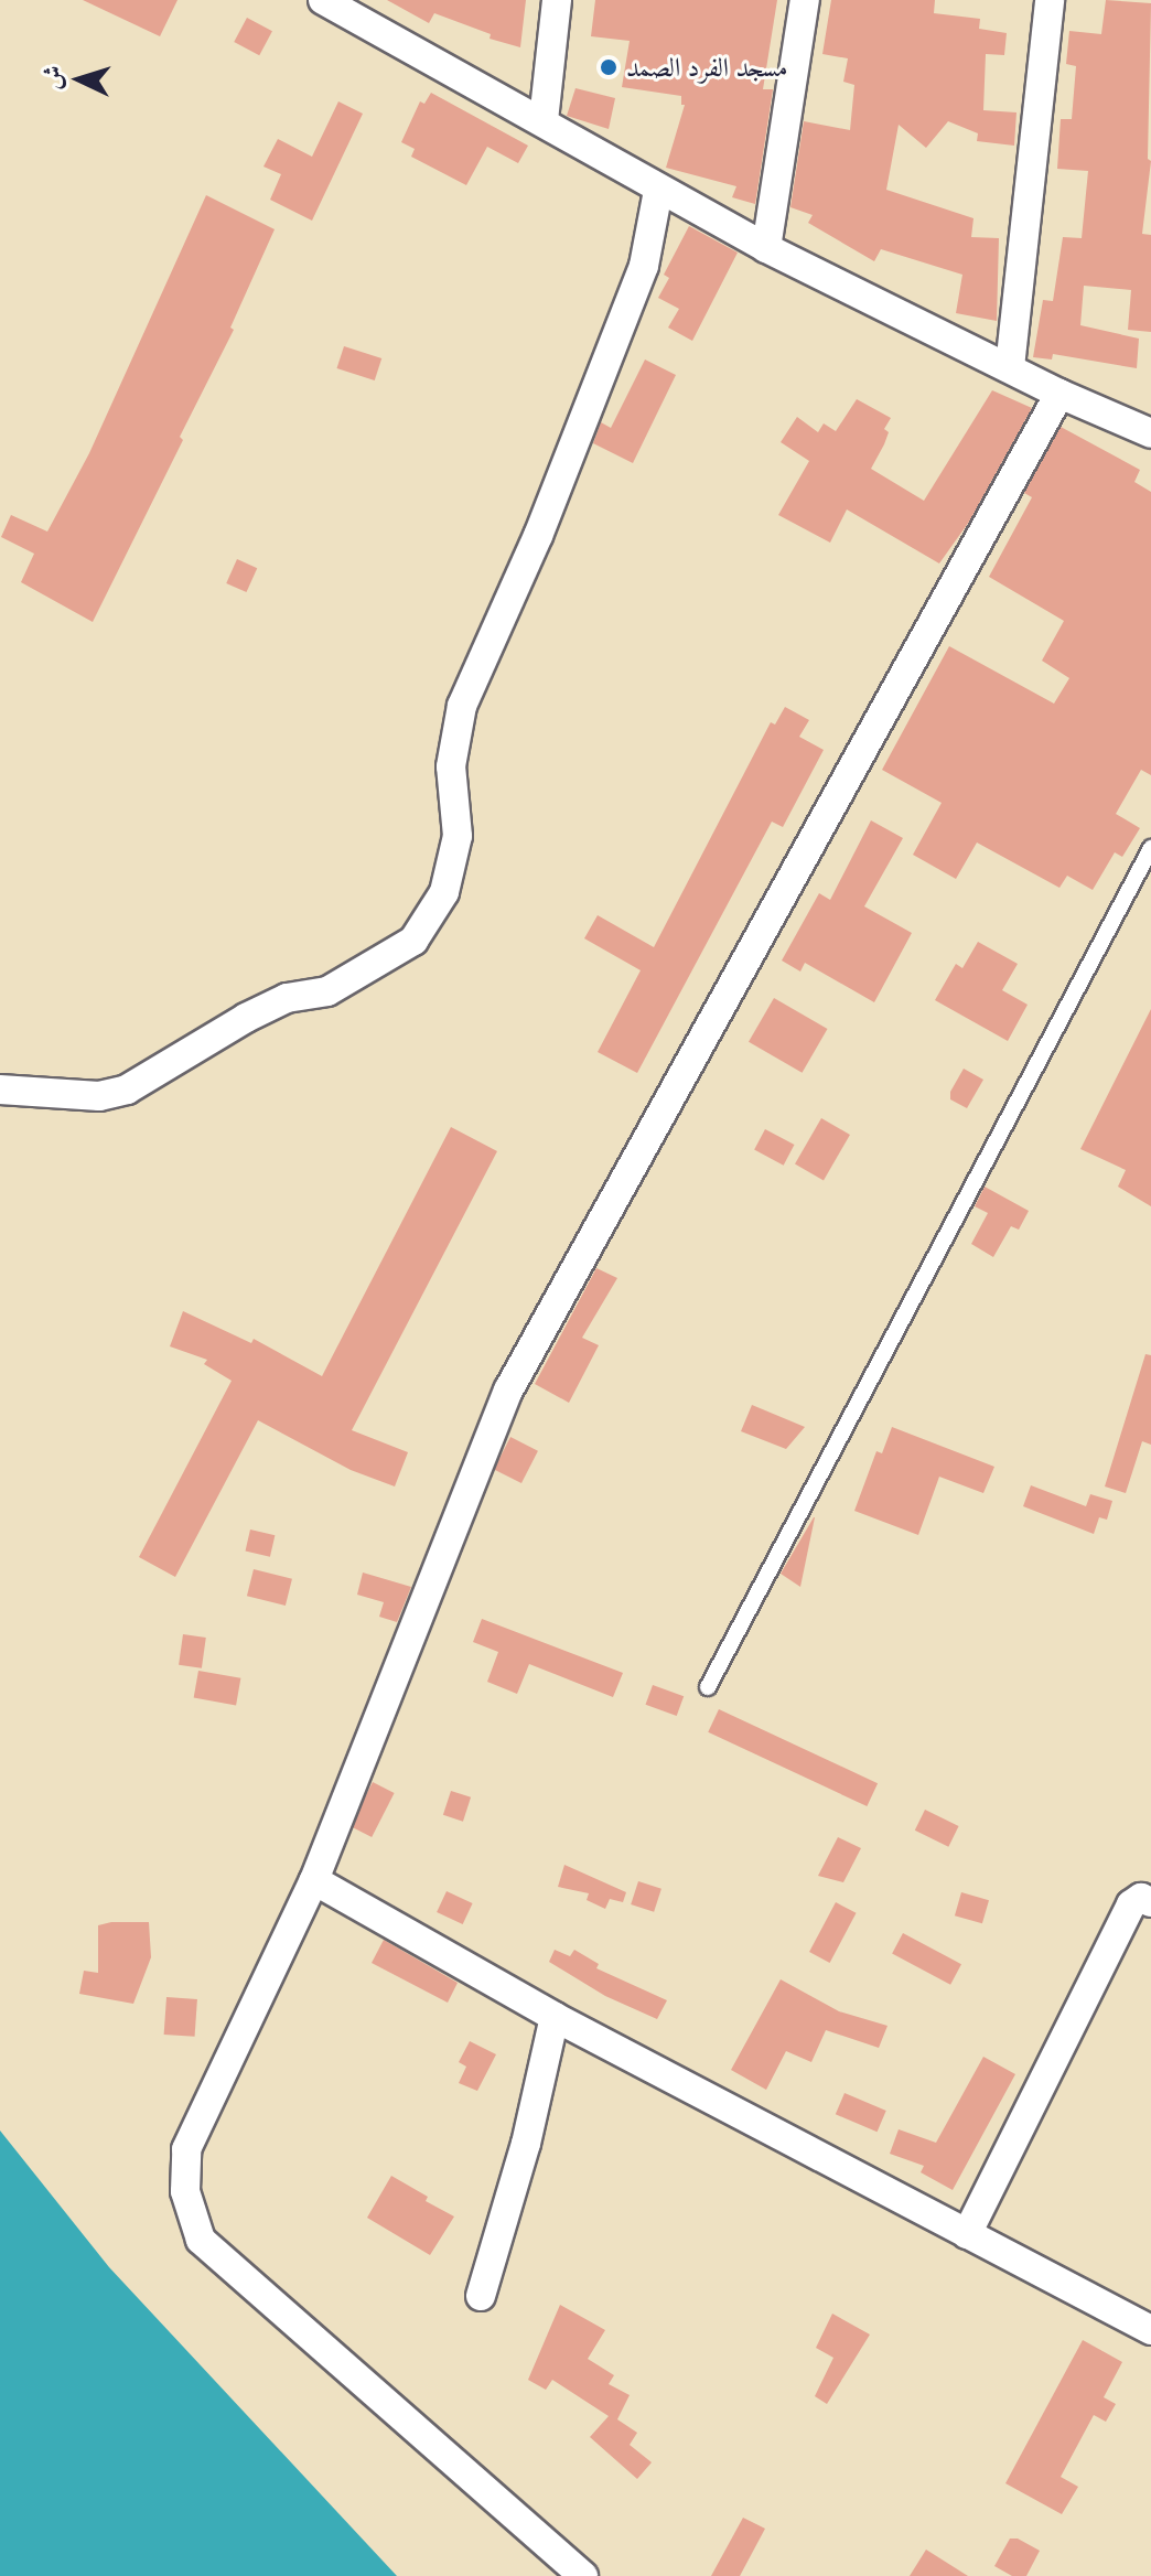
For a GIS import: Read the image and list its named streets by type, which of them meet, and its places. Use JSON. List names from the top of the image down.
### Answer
{
  "places": ["مسجد الفرد الصمد"],
  "north": "left"
}
